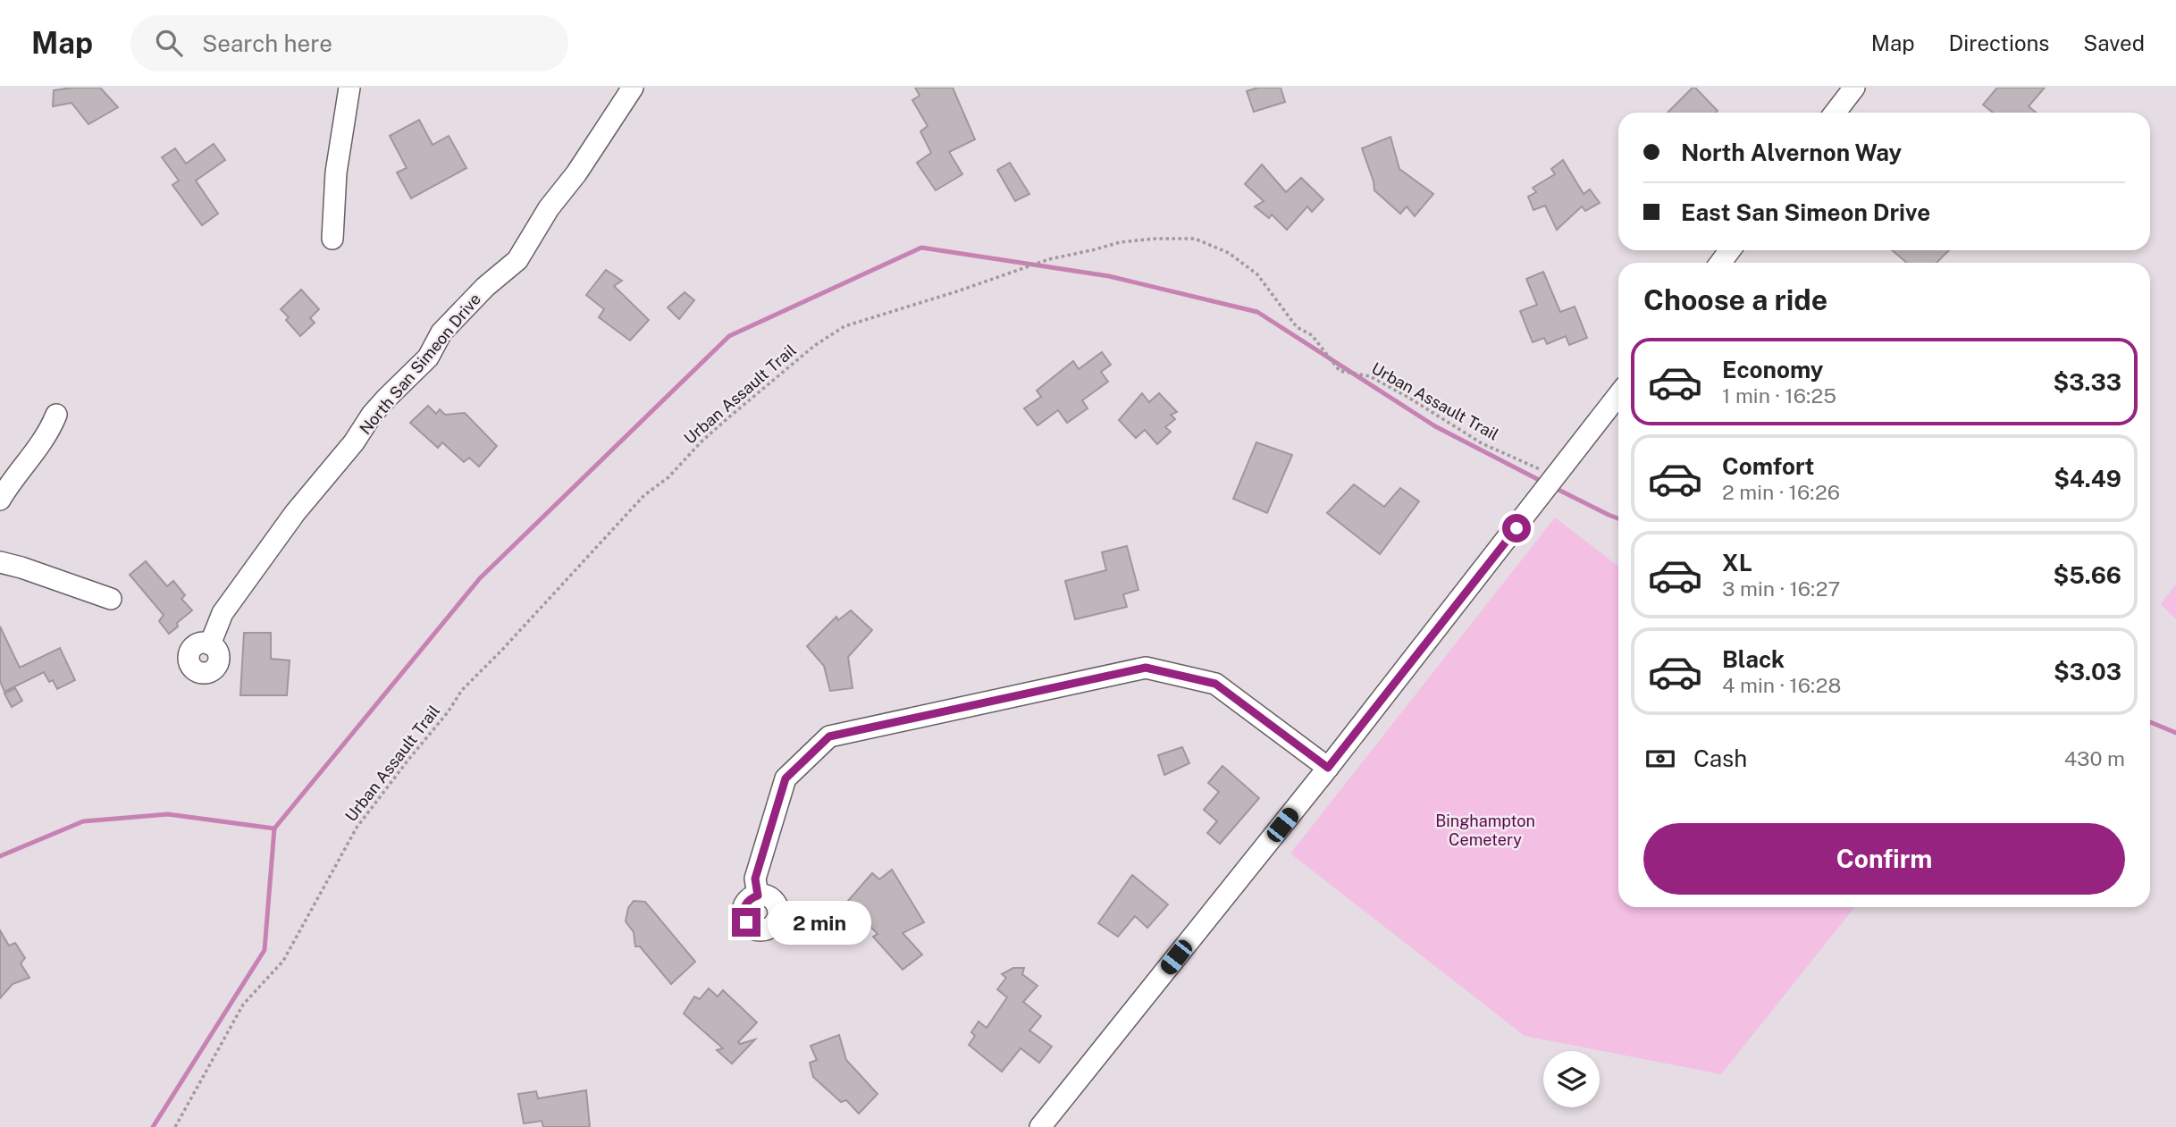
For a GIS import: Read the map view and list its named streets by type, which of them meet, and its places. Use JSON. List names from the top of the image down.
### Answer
{
  "streets": {
    "street": ["North San Simeon Drive"],
    "path": ["Urban Assault Trail"]
  },
  "parks": ["Binghampton Cemetery"],
  "page": {
    "header": "Map",
    "search": "Search here",
    "nav": ["Map", "Directions", "Saved"],
    "banner": ["North Alvernon Way", "East San Simeon Drive"],
    "heading": "Choose a ride",
    "list": [
      {
        "name": "Economy",
        "note": "1 min · 16:25",
        "value": "$3.33"
      },
      {
        "name": "Comfort",
        "note": "2 min · 16:26",
        "value": "$4.49"
      },
      {
        "name": "XL",
        "note": "3 min · 16:27",
        "value": "$5.66"
      },
      {
        "name": "Black",
        "note": "4 min · 16:28",
        "value": "$3.03"
      }
    ],
    "pay": ["Cash", "430 m"],
    "buttons": "Confirm",
    "bubble": "2 min"
  }
}
